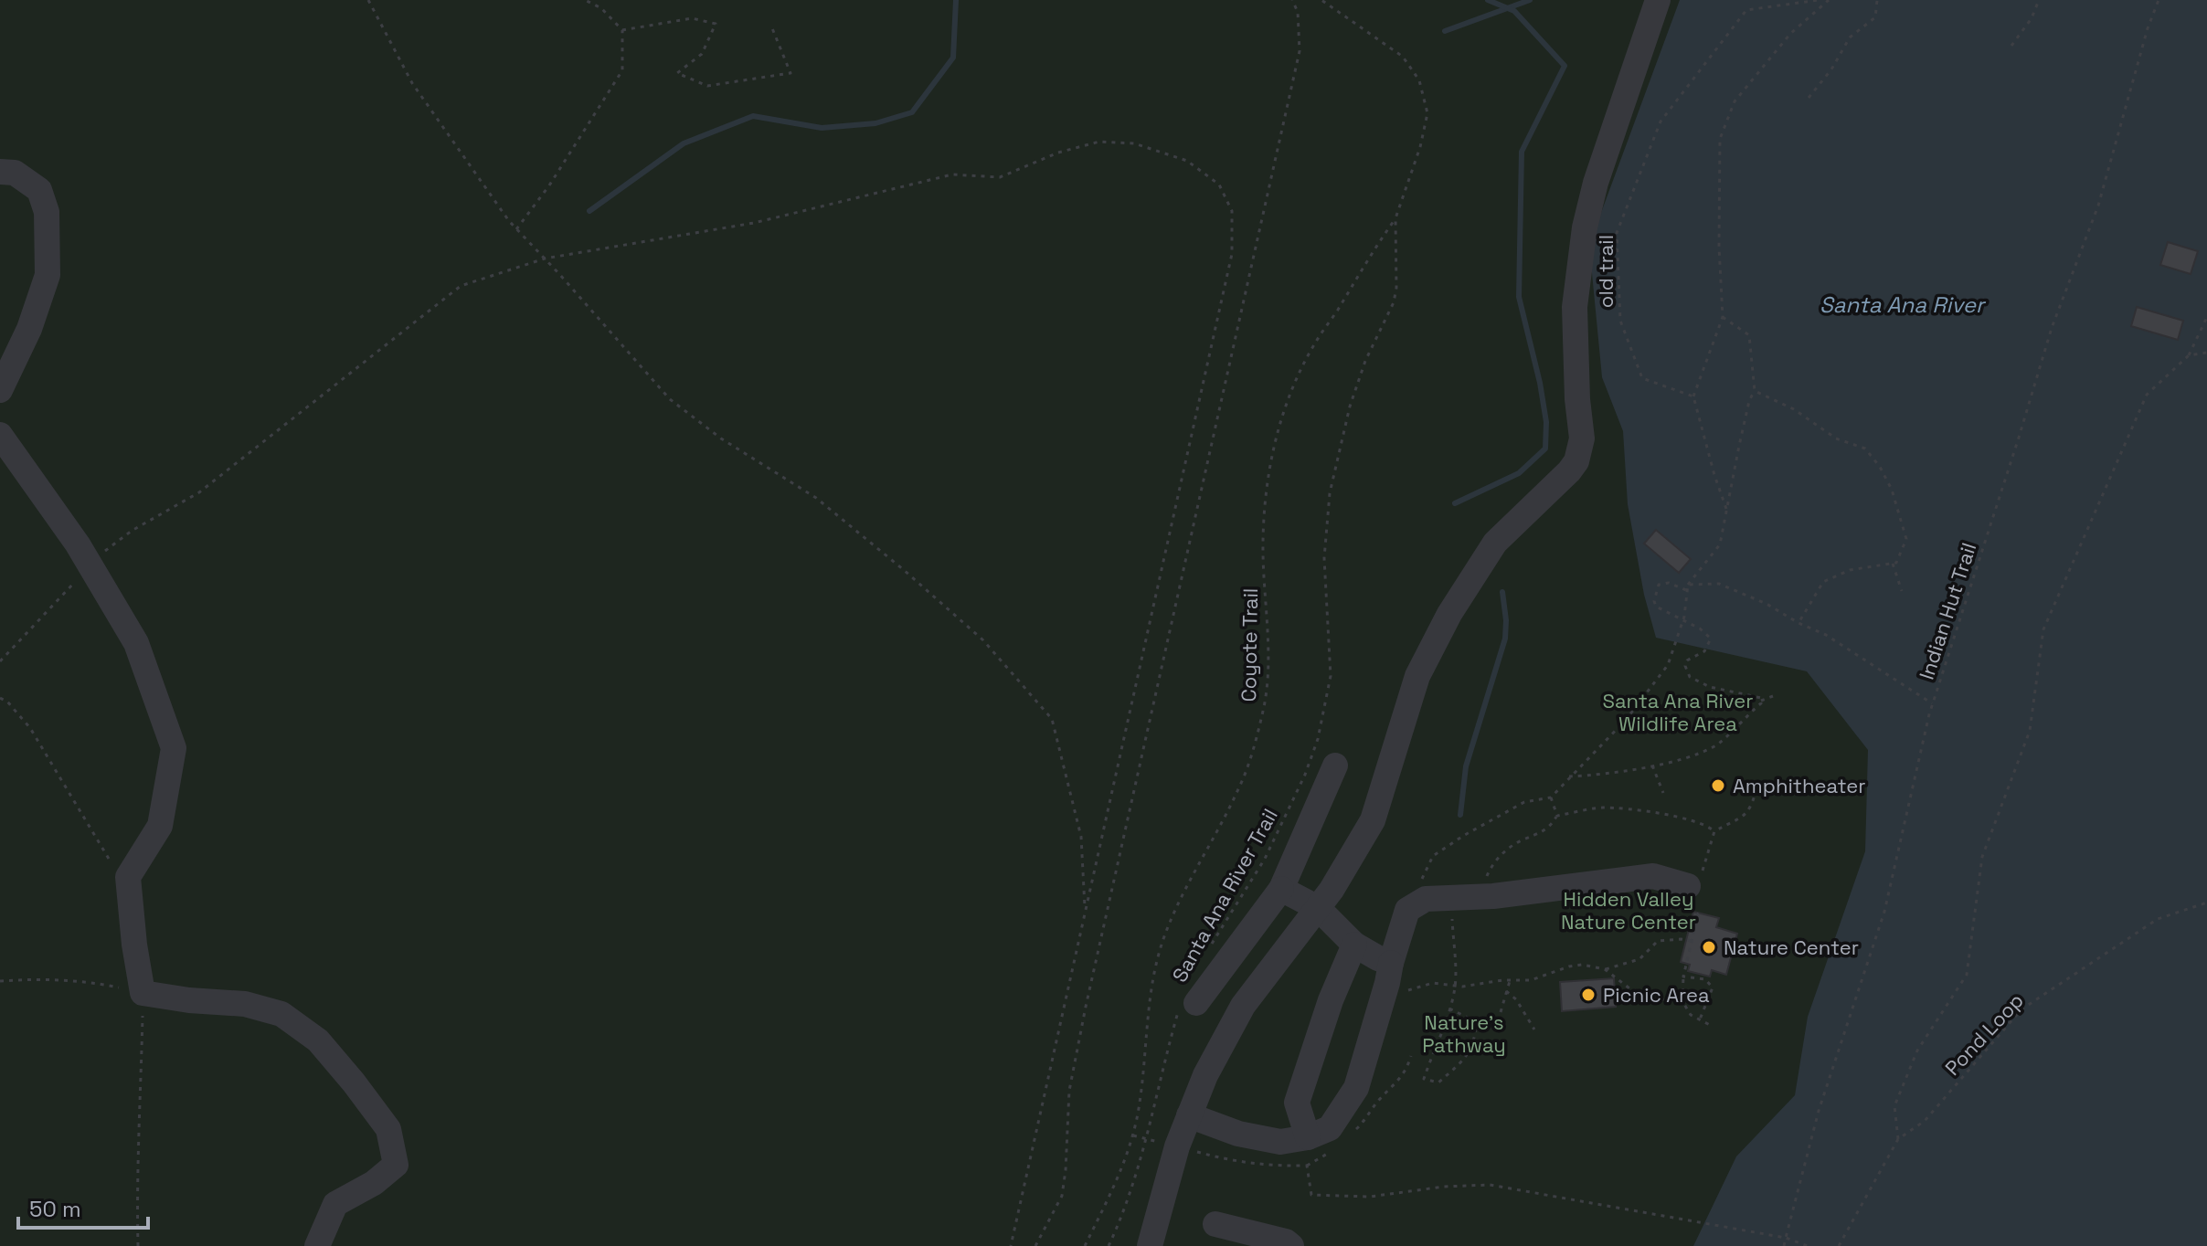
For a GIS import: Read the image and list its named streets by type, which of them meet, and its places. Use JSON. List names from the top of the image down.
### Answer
{
  "streets": {
    "path": [
      "old trail",
      "Indian Hut Trail",
      "Coyote Trail",
      "Santa Ana River Trail",
      "Pond Loop"
    ]
  },
  "crossings": [
    ["Coyote Trail", "Santa Ana River Trail"]
  ],
  "water": ["Santa Ana River"],
  "parks": ["Santa Ana River Wildlife Area", "Hidden Valley Nature Center", "Nature's Pathway"],
  "places": ["Amphitheater", "Nature Center", "Picnic Area"],
  "scale_bar": "50 m"
}
